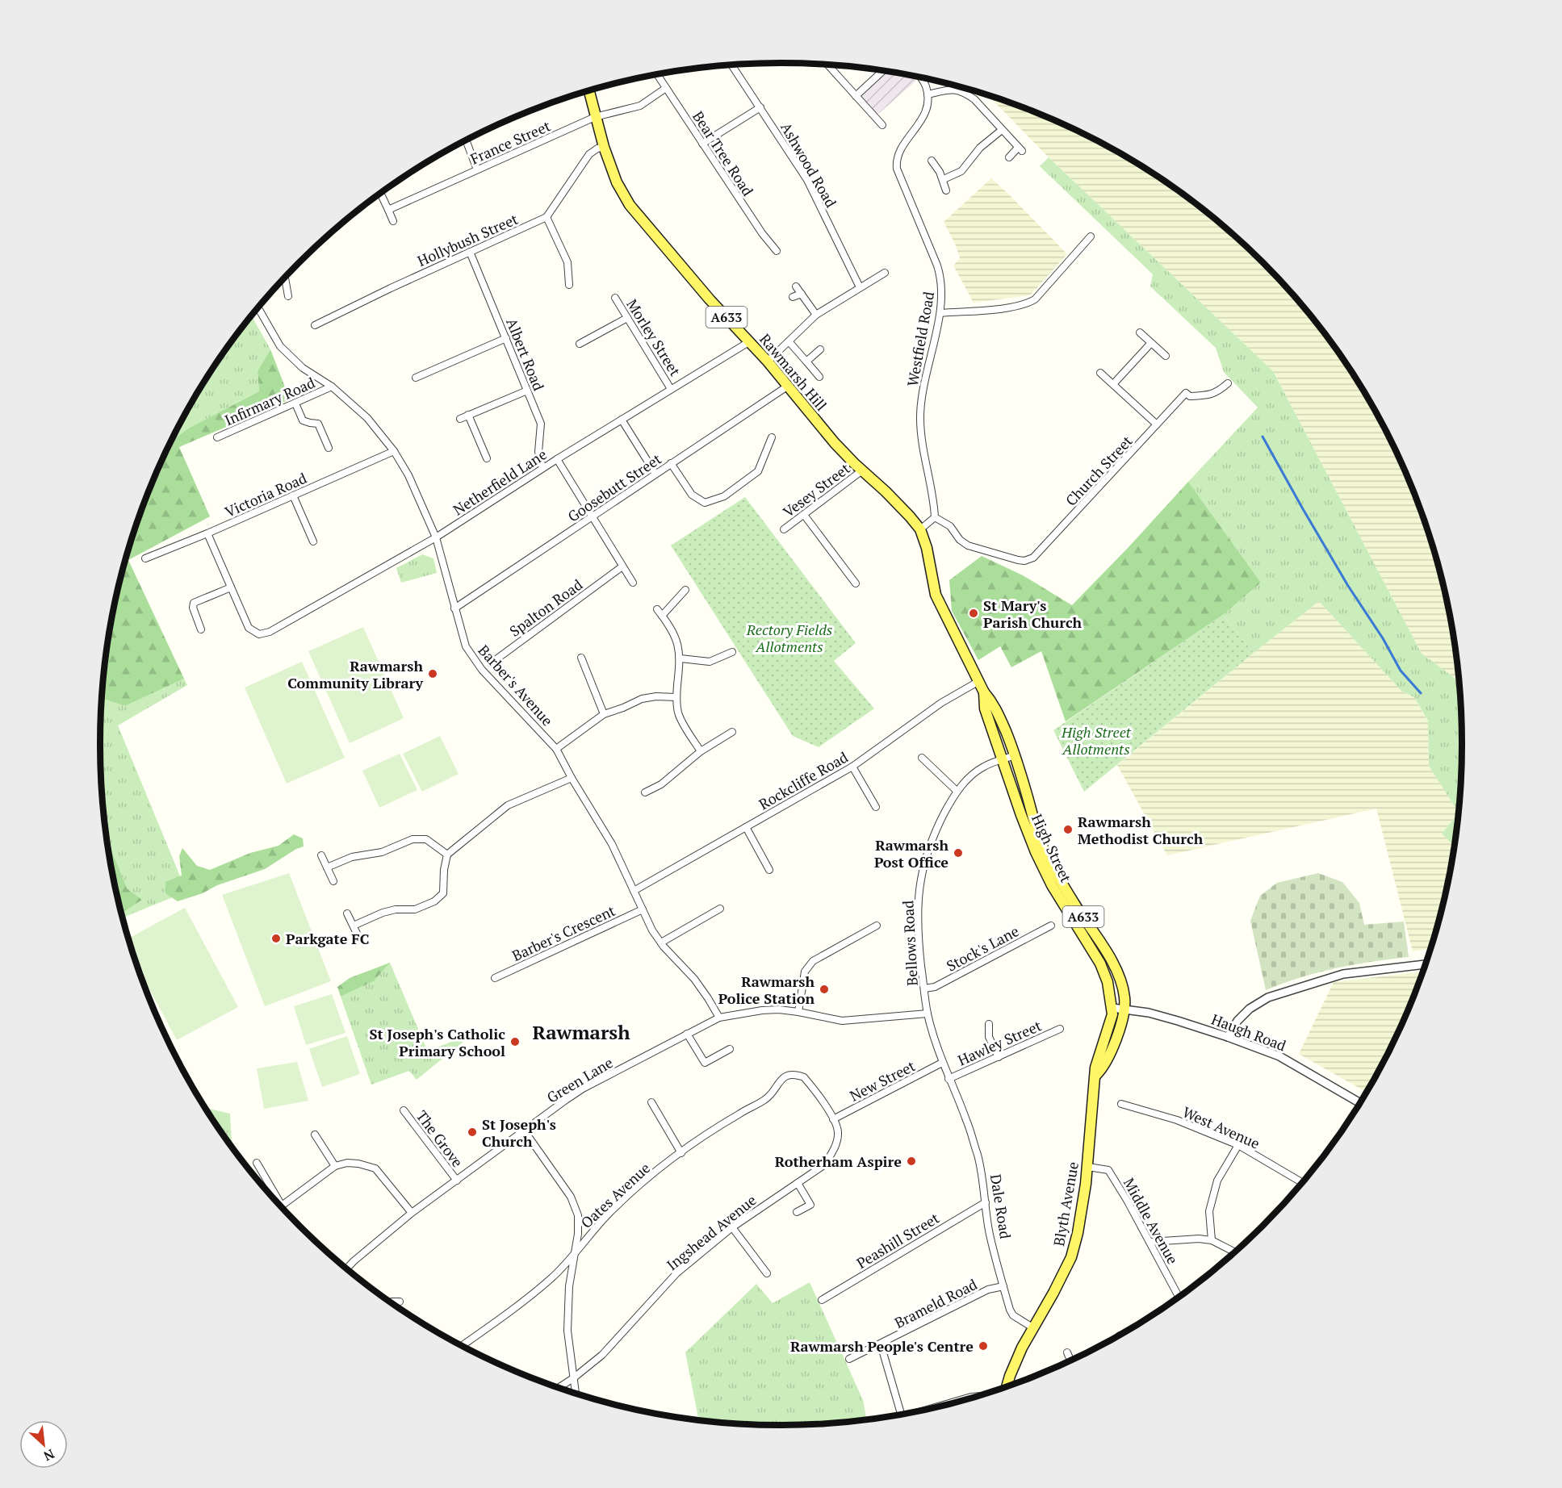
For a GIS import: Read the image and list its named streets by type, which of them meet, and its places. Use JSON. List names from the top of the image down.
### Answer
{
  "streets": {
    "main road": [
      "A633",
      "Rawmarsh Hill",
      "High Street",
      "Blyth Avenue"
    ],
    "street": [
      "France Street",
      "Bear Tree Road",
      "Ashwood Road",
      "Hollybush Street",
      "Morley Street",
      "Westfield Road",
      "Albert Road",
      "Infirmary Road",
      "Church Street",
      "Netherfield Lane",
      "Goosebutt Street",
      "Vesey Street",
      "Victoria Road",
      "Spalton Road",
      "Barber's Avenue",
      "Rockcliffe Road",
      "Barber's Crescent",
      "Bellows Road",
      "Stock's Lane",
      "Haugh Road",
      "Hawley Street",
      "Green Lane",
      "New Street",
      "West Avenue",
      "The Grove",
      "Oates Avenue",
      "Dale Road",
      "Middle Avenue",
      "Ingshead Avenue",
      "Peashill Street",
      "Brameld Road"
    ]
  },
  "crossings": [
    ["France Street", "Bear Tree Road"],
    ["France Street", "A633"],
    ["Hollybush Street", "Albert Road"],
    ["A633", "Rawmarsh Hill"],
    ["A633", "Blyth Avenue"],
    ["A633", "Dale Road"],
    ["Morley Street", "Netherfield Lane"],
    ["Westfield Road", "Church Street"],
    ["Albert Road", "Netherfield Lane"],
    ["Rawmarsh Hill", "Netherfield Lane"],
    ["Rawmarsh Hill", "Goosebutt Street"],
    ["Rawmarsh Hill", "Vesey Street"],
    ["Rawmarsh Hill", "High Street"],
    ["Infirmary Road", "Barber's Avenue"],
    ["Netherfield Lane", "Barber's Avenue"],
    ["Goosebutt Street", "Barber's Avenue"],
    ["Victoria Road", "Barber's Avenue"],
    ["Barber's Avenue", "Rockcliffe Road"],
    ["Barber's Avenue", "Barber's Crescent"],
    ["Barber's Avenue", "Green Lane"],
    ["Rockcliffe Road", "High Street"],
    ["High Street", "Bellows Road"],
    ["High Street", "Haugh Road"],
    ["High Street", "Blyth Avenue"],
    ["Bellows Road", "Stock's Lane"],
    ["Bellows Road", "Green Lane"],
    ["Bellows Road", "Dale Road"],
    ["Hawley Street", "Dale Road"],
    ["Green Lane", "The Grove"],
    ["Green Lane", "Dale Road"],
    ["New Street", "Oates Avenue"],
    ["New Street", "Dale Road"],
    ["New Street", "Ingshead Avenue"],
    ["Oates Avenue", "Ingshead Avenue"],
    ["Blyth Avenue", "Dale Road"],
    ["Blyth Avenue", "Middle Avenue"],
    ["Dale Road", "Peashill Street"],
    ["Dale Road", "Brameld Road"]
  ],
  "districts": ["Rawmarsh"],
  "parks": ["Rectory Fields Allotments", "High Street Allotments"],
  "places": [
    "St Mary's Parish Church",
    "Rawmarsh Community Library",
    "Rawmarsh Methodist Church",
    "Rawmarsh Post Office",
    "Parkgate FC",
    "Rawmarsh Police Station",
    "St Joseph's Catholic Primary School",
    "St Joseph's Church",
    "Rotherham Aspire",
    "Rawmarsh People's Centre"
  ],
  "north": "bottom right"
}
